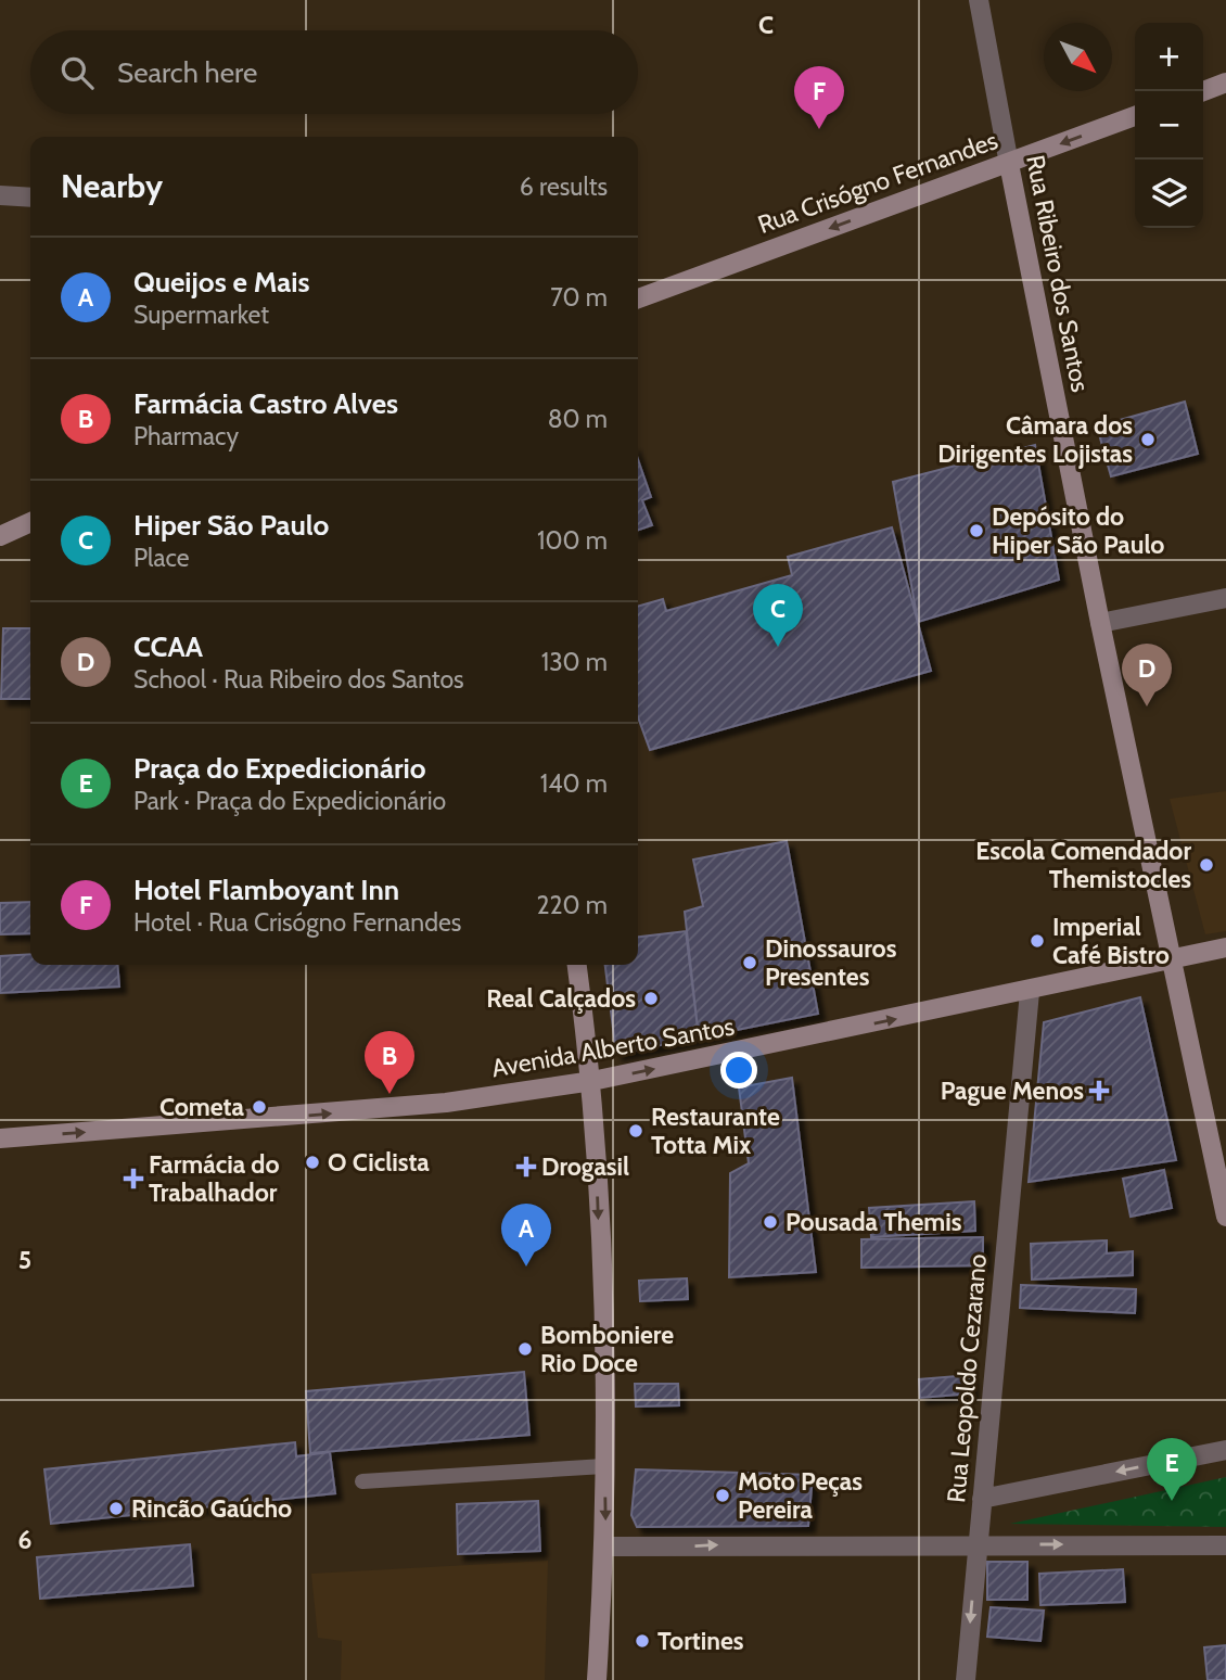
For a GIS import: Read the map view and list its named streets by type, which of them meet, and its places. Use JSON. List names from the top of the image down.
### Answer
{
  "streets": {
    "main road": ["Rua Crisógno Fernandes", "Rua Ribeiro dos Santos", "Avenida Alberto Santos"],
    "street": ["Rua Leopoldo Cezarano"]
  },
  "crossings": [
    ["Rua Crisógno Fernandes", "Rua Ribeiro dos Santos"],
    ["Rua Ribeiro dos Santos", "Avenida Alberto Santos"],
    ["Avenida Alberto Santos", "Rua Leopoldo Cezarano"]
  ],
  "one_way": ["Rua Crisógno Fernandes", "Avenida Alberto Santos"],
  "places": {
    "other": [
      "Câmara dos Dirigentes Lojistas",
      "Depósito do Hiper São Paulo",
      "Escola Comendador Themistocles",
      "Imperial Café Bistro",
      "Dinossauros Presentes",
      "Real Calçados",
      "Cometa",
      "Restaurante Totta Mix",
      "O Ciclista",
      "Pousada Themis",
      "Bomboniere Rio Doce",
      "Moto Peças Pereira",
      "Rincão Gaúcho",
      "Tortines"
    ],
    "health": ["Pague Menos", "Drogasil", "Farmácia do Trabalhador"]
  },
  "north": "bottom right",
  "page": {
    "map_buttons": ["+", "−"],
    "search": "Search here",
    "pins": [
      "F",
      "C",
      "D",
      "B",
      "A",
      "E"
    ],
    "heading": ["Nearby", "6 results"],
    "list": [
      {
        "mark": "A",
        "name": "Queijos e Mais",
        "note": "Supermarket",
        "value": "70 m"
      },
      {
        "mark": "B",
        "name": "Farmácia Castro Alves",
        "note": "Pharmacy",
        "value": "80 m"
      },
      {
        "mark": "C",
        "name": "Hiper São Paulo",
        "note": "Place",
        "value": "100 m"
      },
      {
        "mark": "D",
        "name": "CCAA",
        "note": "School · Rua Ribeiro dos Santos",
        "value": "130 m"
      },
      {
        "mark": "E",
        "name": "Praça do Expedicionário",
        "note": "Park · Praça do Expedicionário",
        "value": "140 m"
      },
      {
        "mark": "F",
        "name": "Hotel Flamboyant Inn",
        "note": "Hotel · Rua Crisógno Fernandes",
        "value": "220 m"
      }
    ]
  },
  "grid": {
    "columns": ["C"],
    "rows": ["5", "6"]
  }
}
